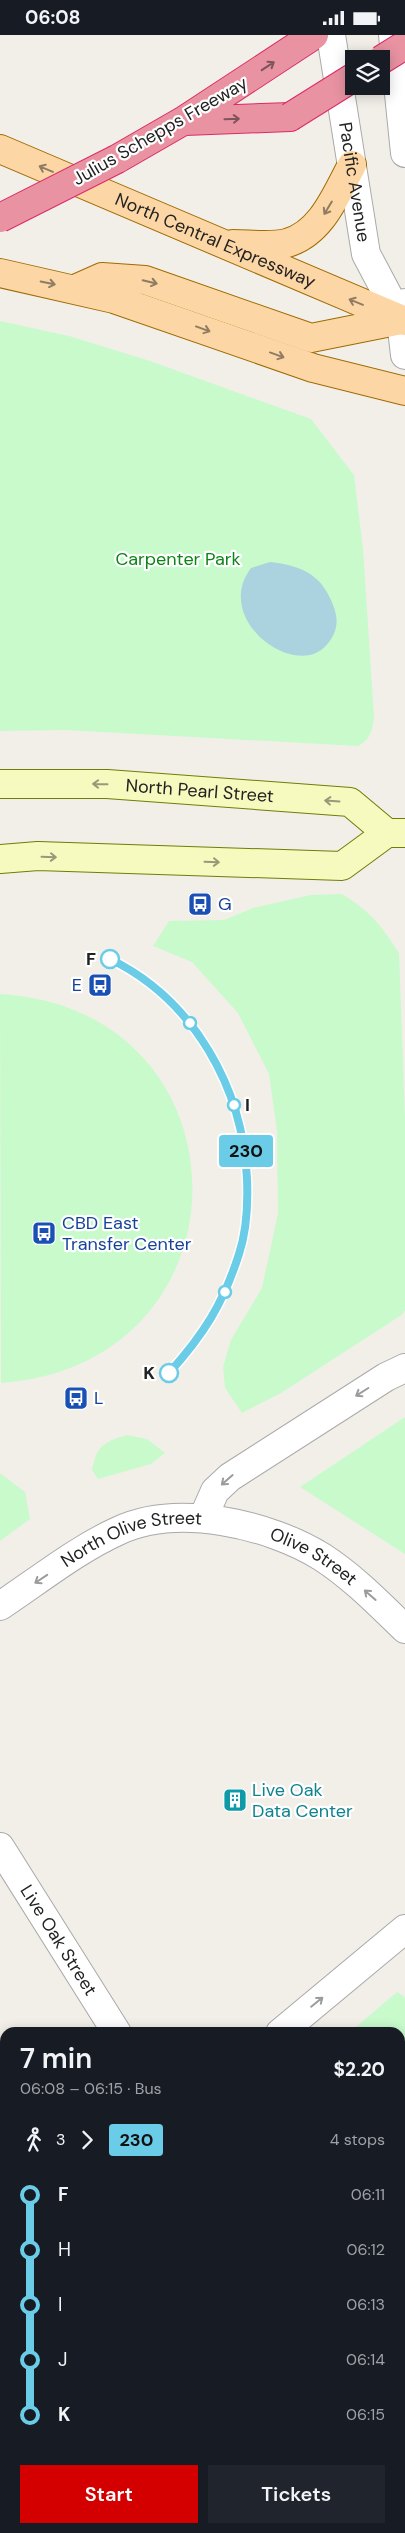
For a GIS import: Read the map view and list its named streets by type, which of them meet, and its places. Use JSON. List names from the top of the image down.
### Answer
{
  "streets": {
    "highway": ["Julius Schepps Freeway"],
    "main road": ["North Central Expressway", "North Pearl Street"],
    "street": [
      "Pacific Avenue",
      "North Olive Street",
      "Olive Street",
      "Live Oak Street"
    ]
  },
  "crossings": [
    ["Pacific Avenue", "North Central Expressway"],
    ["North Olive Street", "Olive Street"]
  ],
  "one_way": ["North Olive Street", "Olive Street"],
  "parks": ["Carpenter Park"],
  "places": {
    "bus stop": [
      "G",
      "E",
      "CBD East Transfer Center",
      "L"
    ],
    "other": ["F", "I", "K"],
    "building": ["Live Oak Data Center"]
  },
  "lines": ["bus line 230"],
  "page": {
    "status": "06:08",
    "on_map": "230",
    "heading": ["7 min", "06:08 – 06:15 · Bus", "$2.20"],
    "legs": ["3", "230", "4 stops"],
    "list": [
      {
        "name": "F",
        "value": "06:11"
      },
      {
        "name": "H",
        "value": "06:12"
      },
      {
        "name": "I",
        "value": "06:13"
      },
      {
        "name": "J",
        "value": "06:14"
      },
      {
        "name": "K",
        "value": "06:15"
      }
    ],
    "buttons": ["Start", "Tickets"]
  }
}
